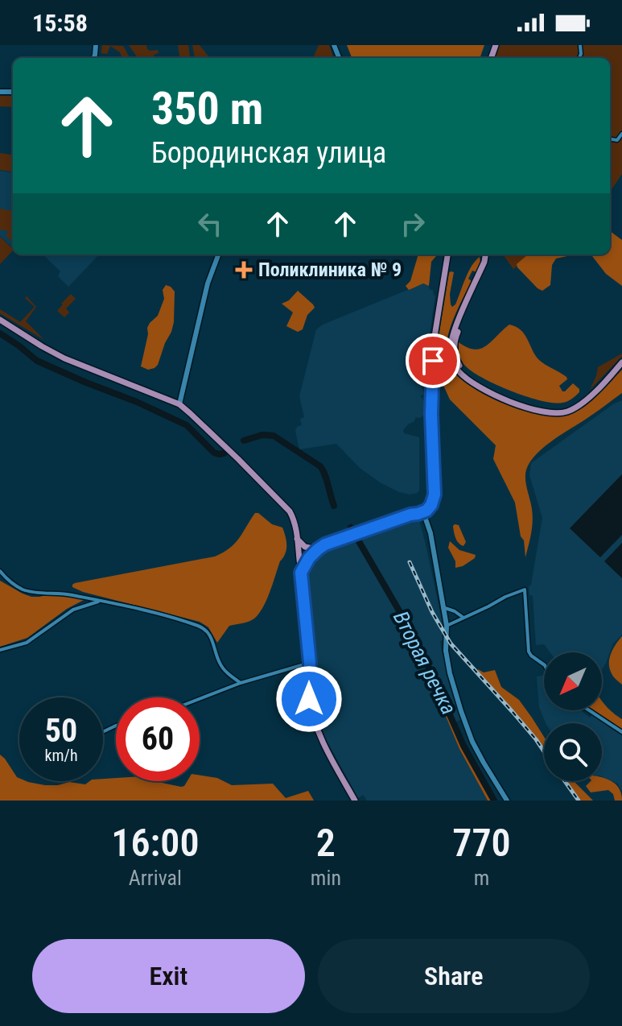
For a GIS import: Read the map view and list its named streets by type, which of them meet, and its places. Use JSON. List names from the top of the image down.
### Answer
{
  "water": ["Вторая речка"],
  "places": {
    "health": ["Поликлиника № 9"]
  },
  "north": "bottom left",
  "page": {
    "status": "15:58",
    "turn": ["350 m", "Бородинская улица"],
    "speed": "50 km/h",
    "limit": "60",
    "eta": [
      "16:00",
      "Arrival",
      "2",
      "min",
      "770",
      "m"
    ],
    "buttons": ["Exit", "Share"]
  }
}
